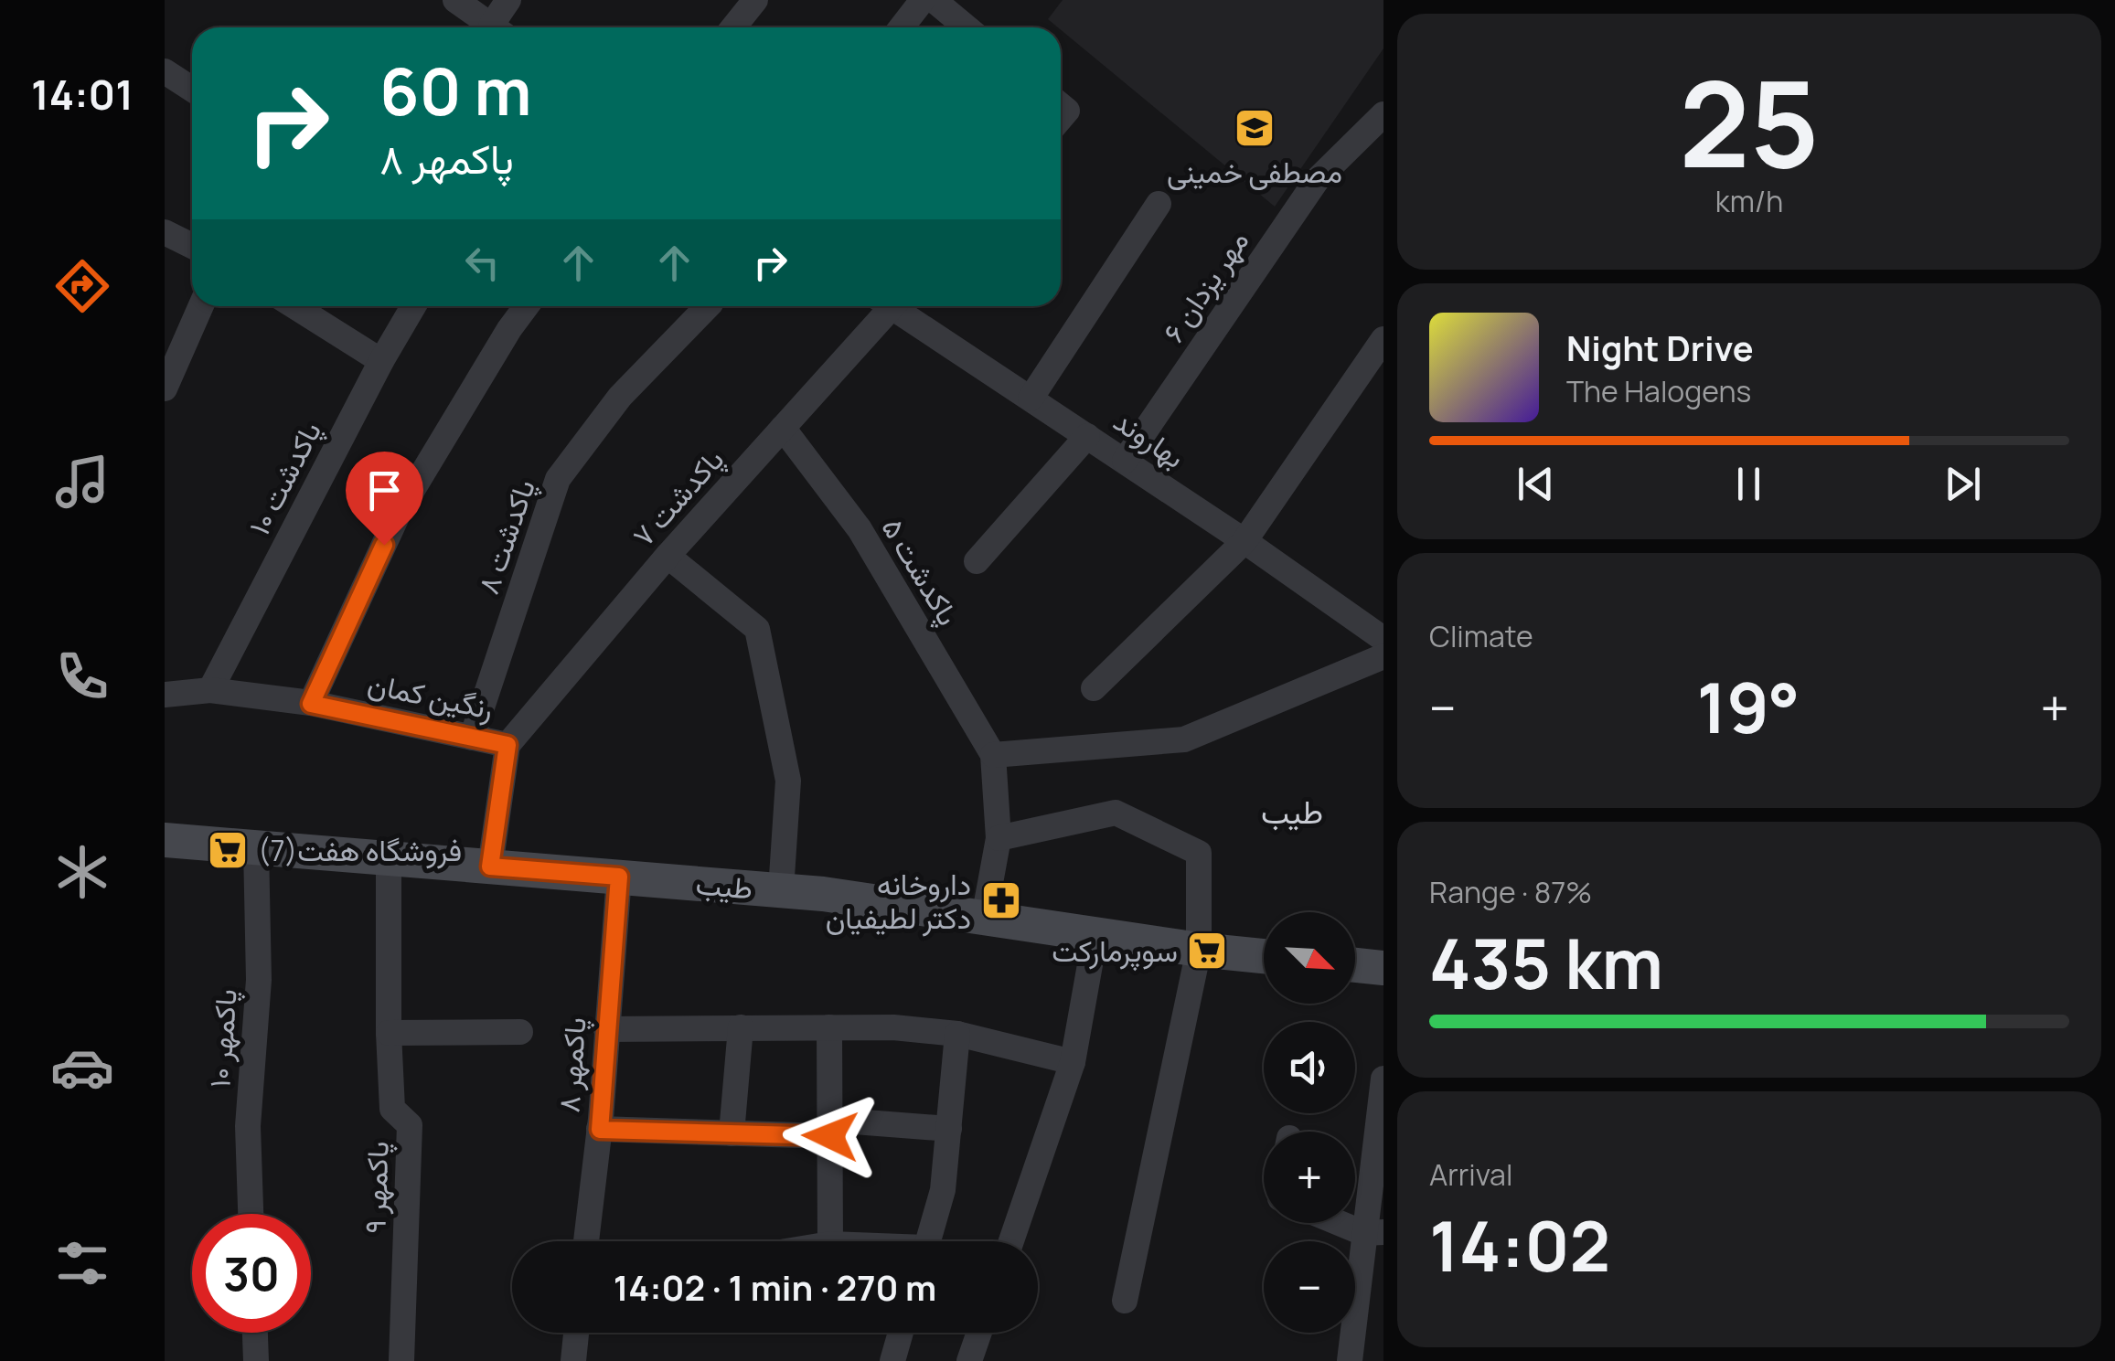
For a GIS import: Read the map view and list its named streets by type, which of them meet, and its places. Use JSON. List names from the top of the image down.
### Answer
{
  "streets": {
    "main road": ["طیب"],
    "street": [
      "مهر یزدان ۶",
      "بهاروند",
      "پاکدشت ۱۰",
      "پاکدشت ۷",
      "پاکدشت ۸",
      "پاکدشت ۵",
      "رنگین کمان",
      "پاکمهر ۱۰",
      "پاکمهر ۸",
      "پاکمهر ۹"
    ]
  },
  "crossings": [
    ["مهر یزدان ۶", "بهاروند"],
    ["پاکدشت ۱۰", "رنگین کمان"],
    ["پاکدشت ۷", "پاکدشت ۵"],
    ["پاکدشت ۷", "رنگین کمان"],
    ["پاکدشت ۸", "رنگین کمان"],
    ["رنگین کمان", "طیب"],
    ["طیب", "پاکمهر ۱۰"],
    ["طیب", "پاکمهر ۸"],
    ["طیب", "پاکمهر ۹"]
  ],
  "districts": ["طیب"],
  "places": {
    "school or university": ["مصطفی خمینی"],
    "supermarket": ["فروشگاه هفت(7)", "سوپرمارکت"],
    "pharmacy": ["داروخانه دکتر لطیفیان"]
  },
  "north": "bottom right",
  "page": {
    "tabs": "14:01",
    "tile": [
      ["25", "km/h"],
      "Climate",
      ["Range · 87%", "435 km"],
      ["Arrival", "14:02"]
    ],
    "turn": ["60 m", "پاکمهر ۸"],
    "song": ["Night Drive", "The Halogens"],
    "heat": ["−", "19°", "+"],
    "map_buttons": ["+", "−"],
    "limit": "30",
    "trip": "14:02 · 1 min · 270 m"
  }
}
